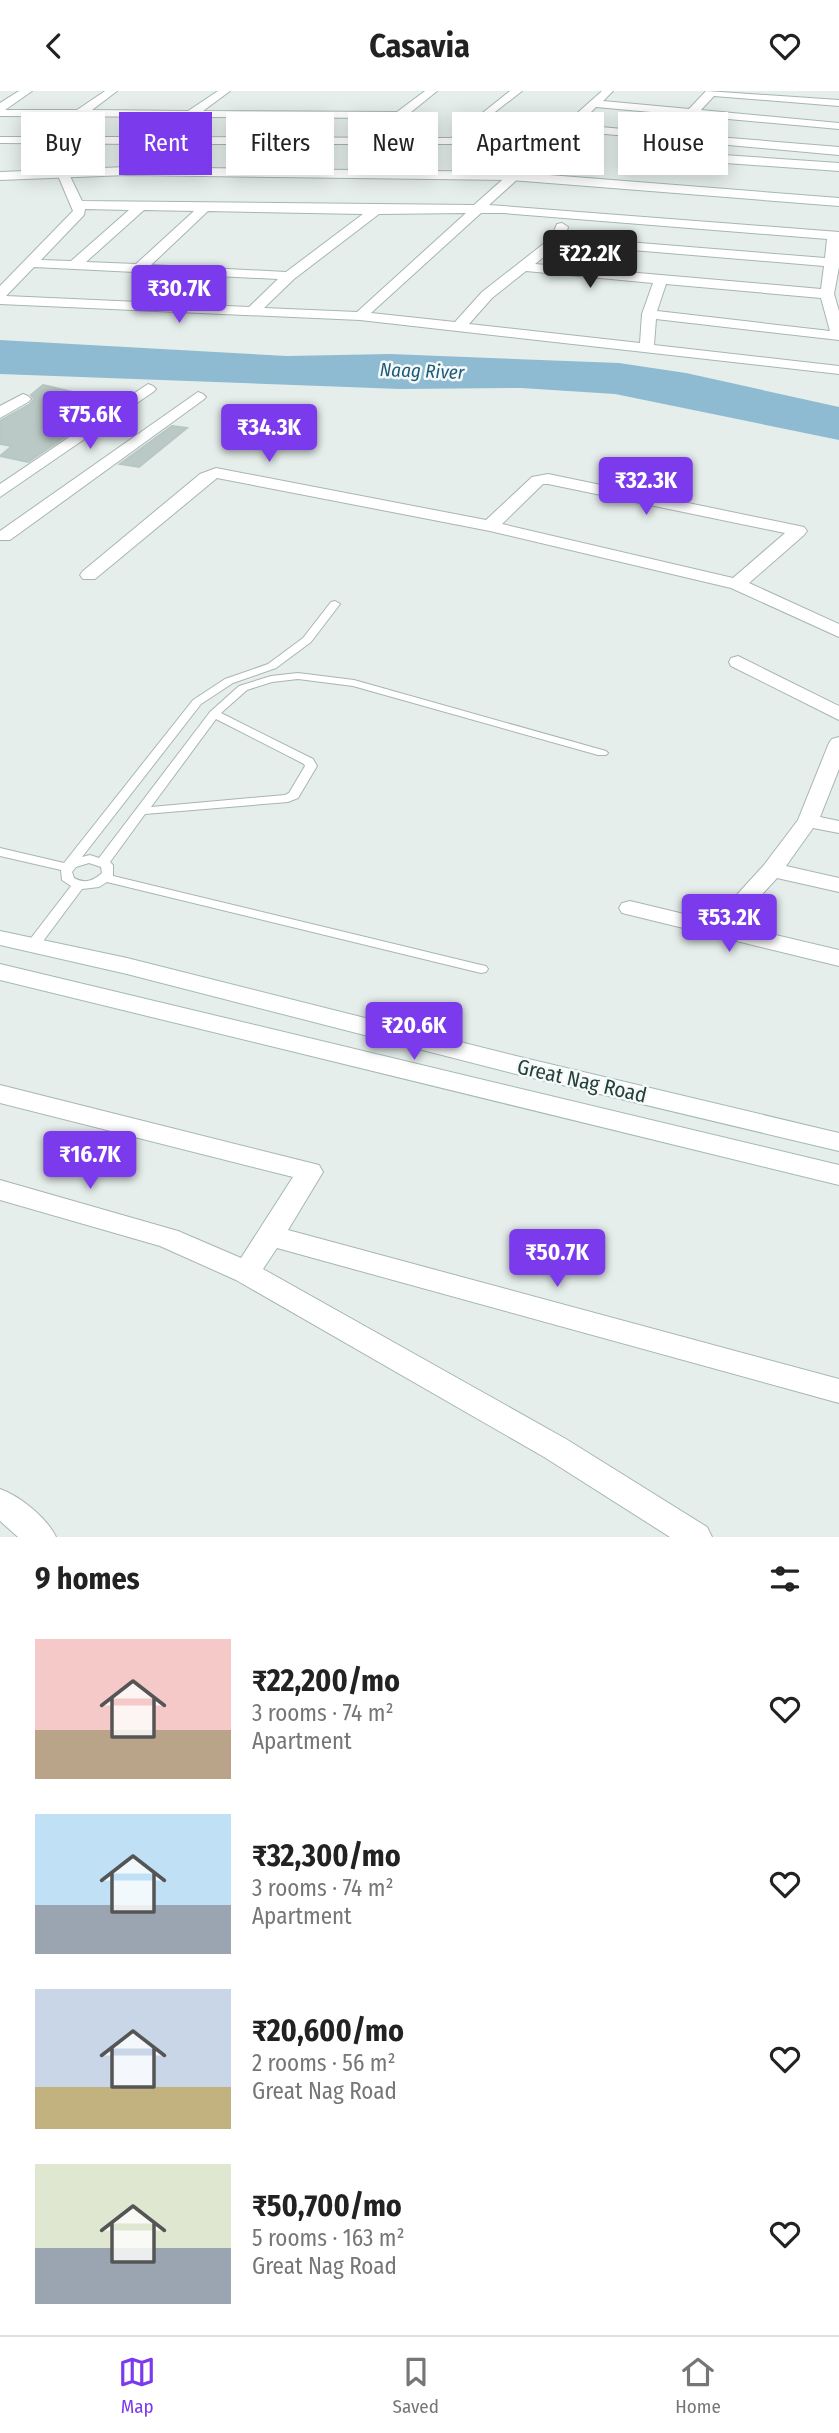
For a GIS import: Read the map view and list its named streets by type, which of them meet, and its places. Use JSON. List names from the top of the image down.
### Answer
{
  "streets": {
    "street": ["Great Nag Road"]
  },
  "water": ["Naag River"],
  "page": {
    "header": "Casavia",
    "chip": [
      "Buy",
      "Rent",
      "Filters",
      "New",
      "Apartment",
      "House"
    ],
    "price": [
      "₹22.2K",
      "₹30.7K",
      "₹75.6K",
      "₹34.3K",
      "₹32.3K",
      "₹53.2K",
      "₹20.6K",
      "₹16.7K",
      "₹50.7K"
    ],
    "heading": "9 homes",
    "list": [
      {
        "name": "₹22,200/mo",
        "note": "3 rooms · 74 m² · Apartment"
      },
      {
        "name": "₹32,300/mo",
        "note": "3 rooms · 74 m² · Apartment"
      },
      {
        "name": "₹20,600/mo",
        "note": "2 rooms · 56 m² · Great Nag Road"
      },
      {
        "name": "₹50,700/mo",
        "note": "5 rooms · 163 m² · Great Nag Road"
      }
    ],
    "tabs": ["Map", "Saved", "Home"]
  }
}
